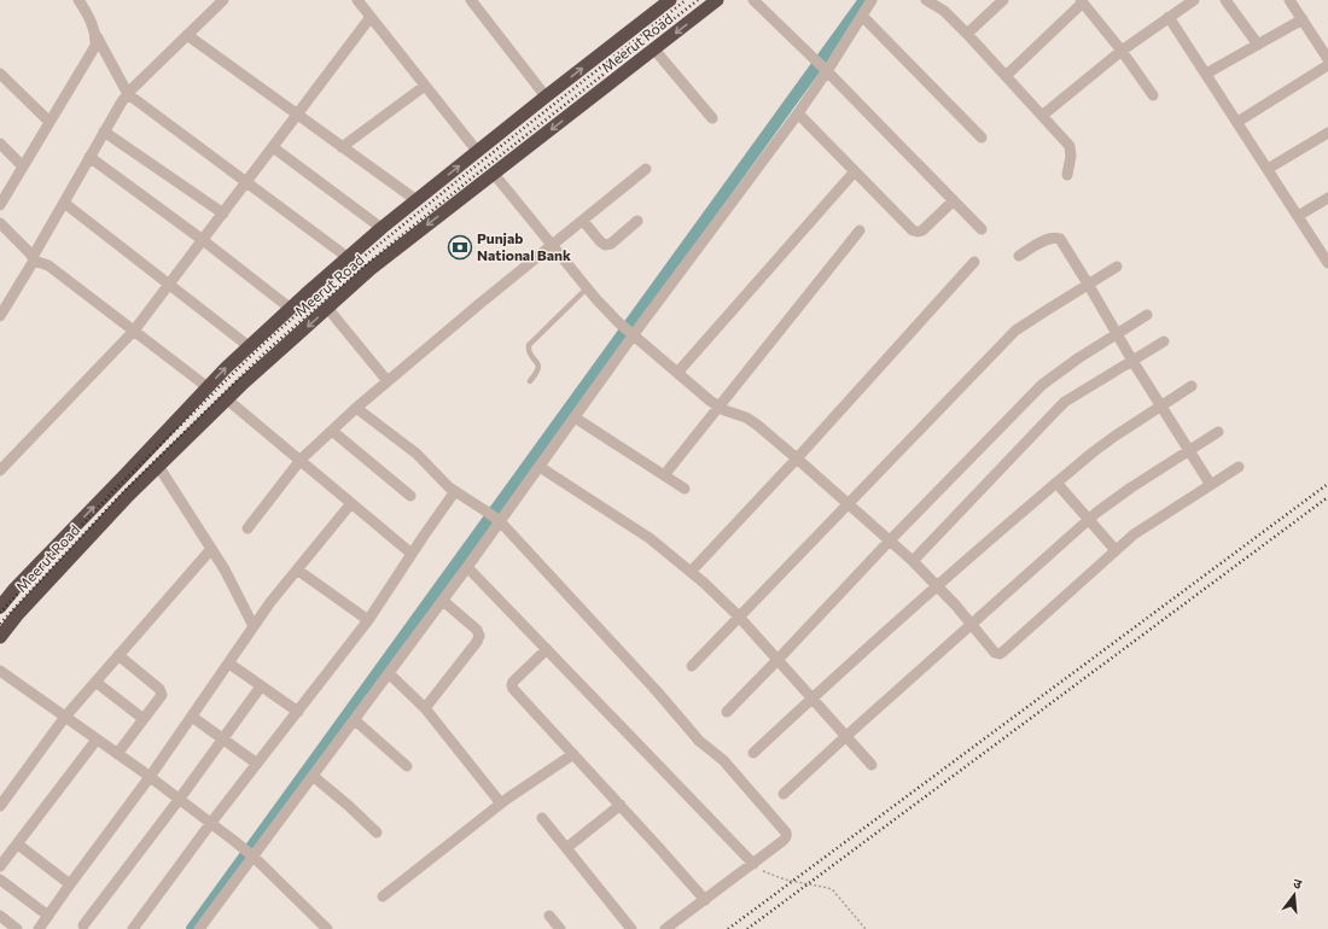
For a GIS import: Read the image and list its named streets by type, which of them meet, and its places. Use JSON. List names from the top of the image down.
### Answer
{
  "streets": {
    "highway": ["Meerut Road"]
  },
  "places": {
    "bank": ["Punjab National Bank"]
  },
  "north": "top"
}
